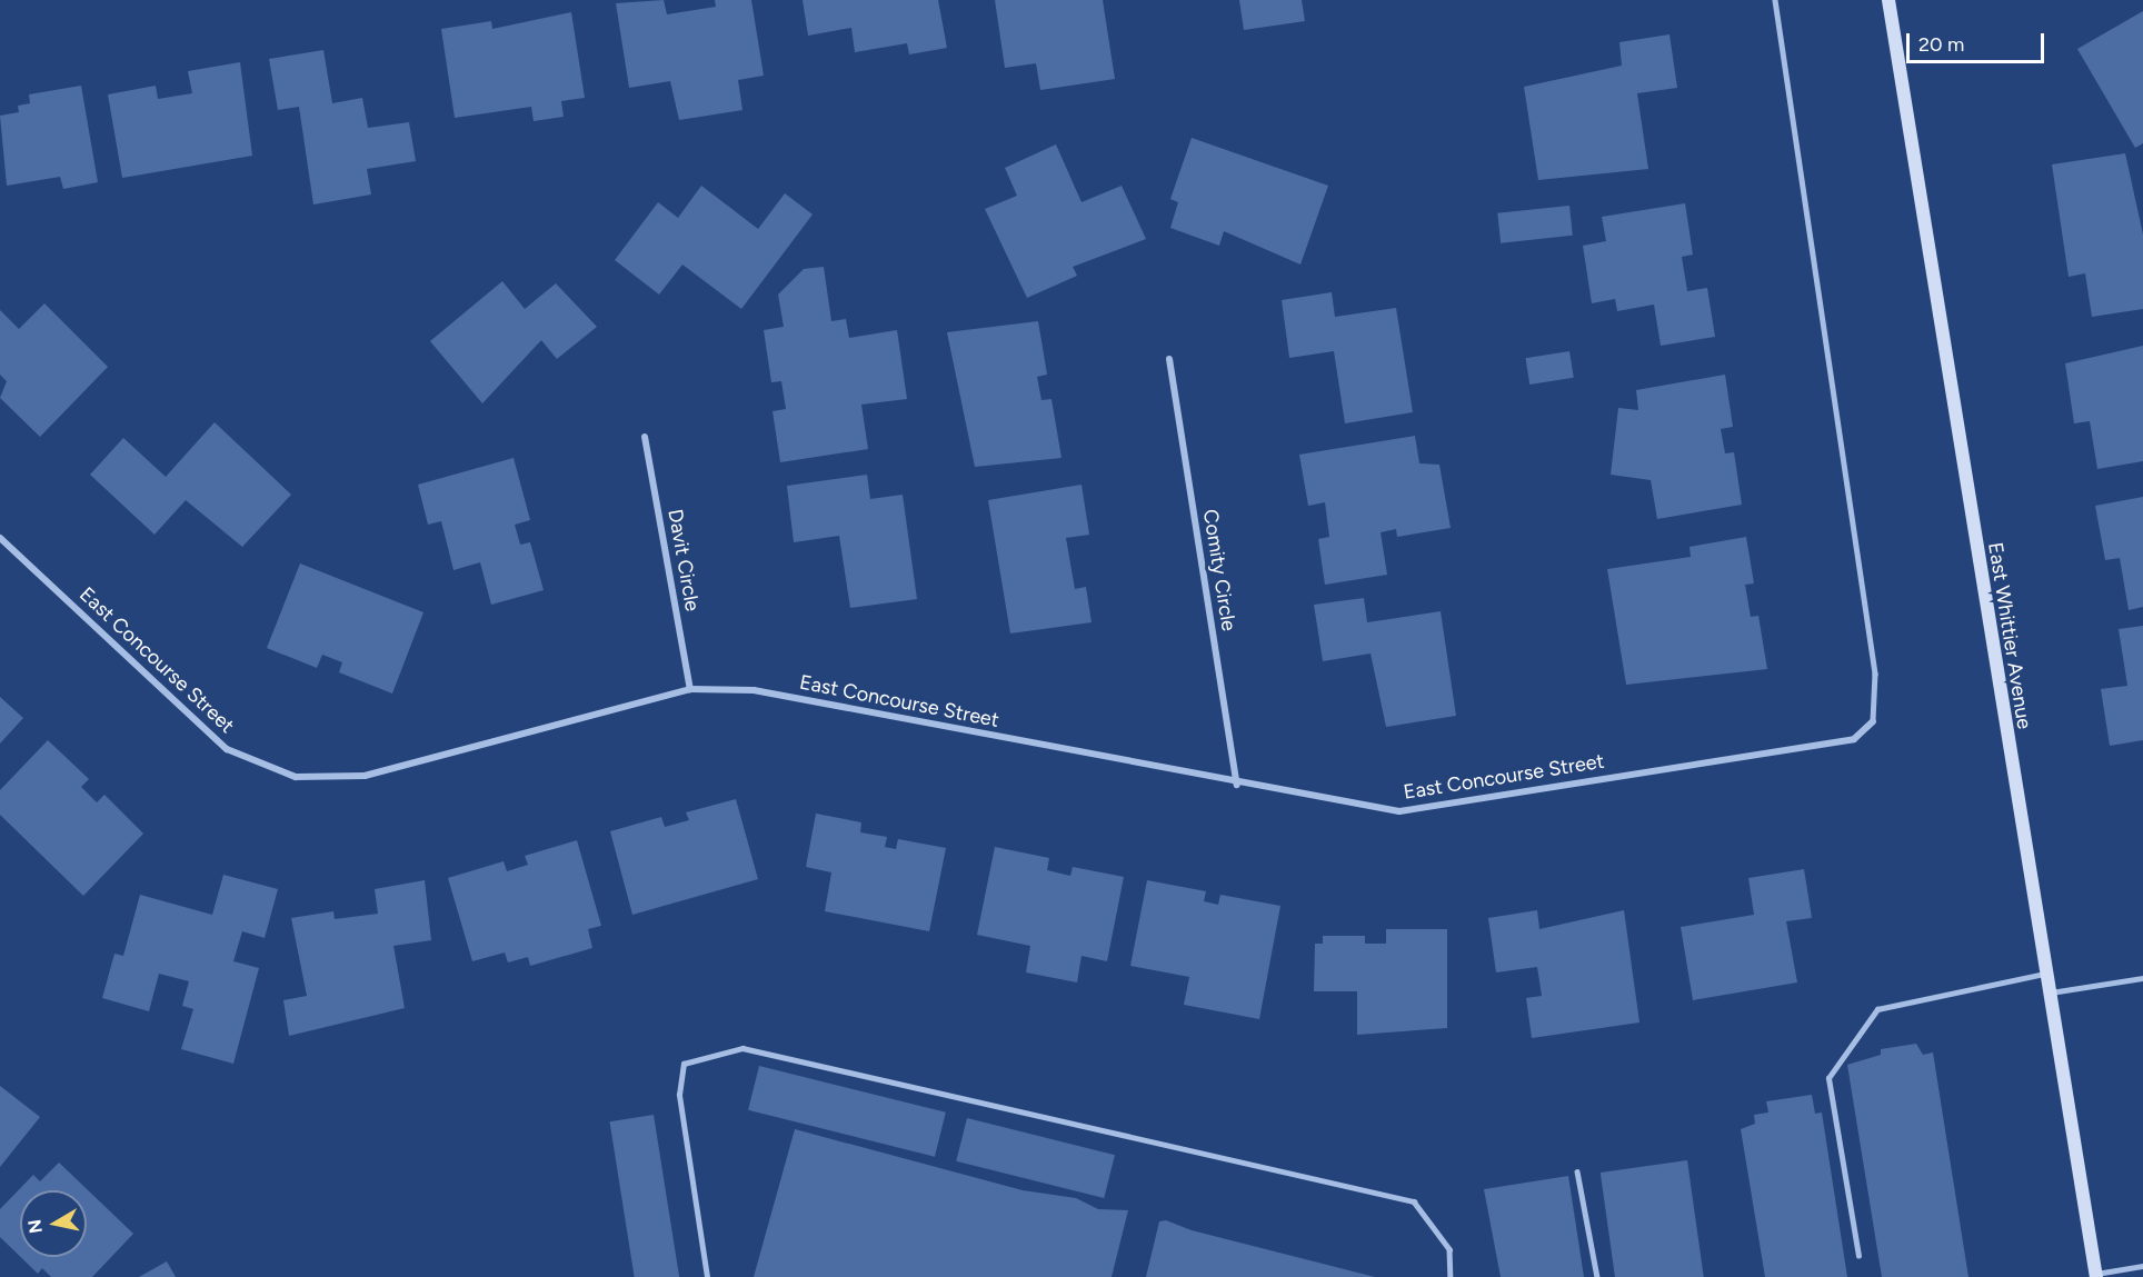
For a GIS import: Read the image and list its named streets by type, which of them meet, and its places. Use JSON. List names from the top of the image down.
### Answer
{
  "streets": {
    "street": [
      "Davit Circle",
      "Comity Circle",
      "East Whittier Avenue",
      "East Concourse Street"
    ]
  },
  "crossings": [
    ["Davit Circle", "East Concourse Street"],
    ["Comity Circle", "East Concourse Street"]
  ],
  "scale_bar": "20 m",
  "north": "left"
}
